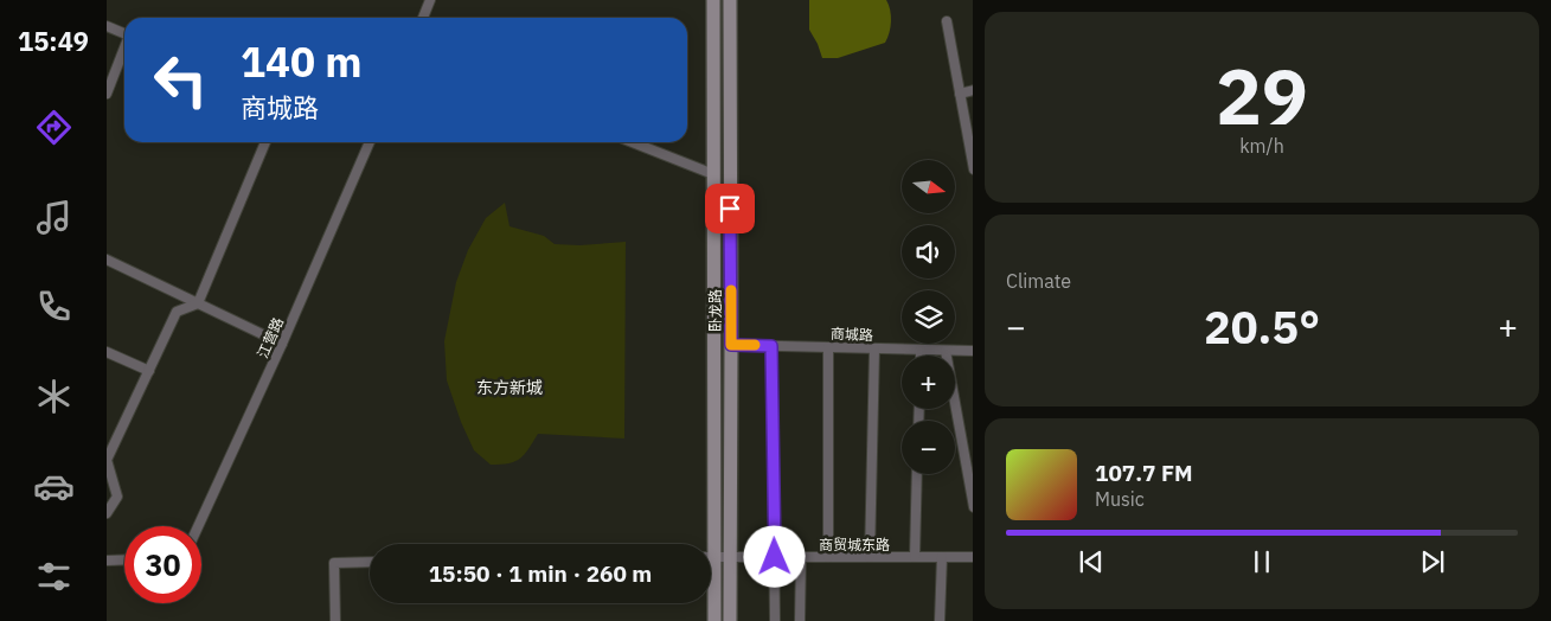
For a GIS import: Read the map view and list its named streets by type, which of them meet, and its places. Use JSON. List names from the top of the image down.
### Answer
{
  "streets": {
    "main road": ["卧龙路"],
    "street": ["商城路", "江营路", "商贸城东路"]
  },
  "crossings": [
    ["卧龙路", "商城路"],
    ["卧龙路", "商贸城东路"]
  ],
  "districts": ["东方新城"],
  "north": "right",
  "page": {
    "tabs": "15:49",
    "tile": [
      ["29", "km/h"],
      "Climate"
    ],
    "turn": ["140 m", "商城路"],
    "map_buttons": ["+", "−"],
    "heat": ["−", "20.5°", "+"],
    "song": ["107.7 FM", "Music"],
    "limit": "30",
    "trip": "15:50 · 1 min · 260 m"
  }
}
